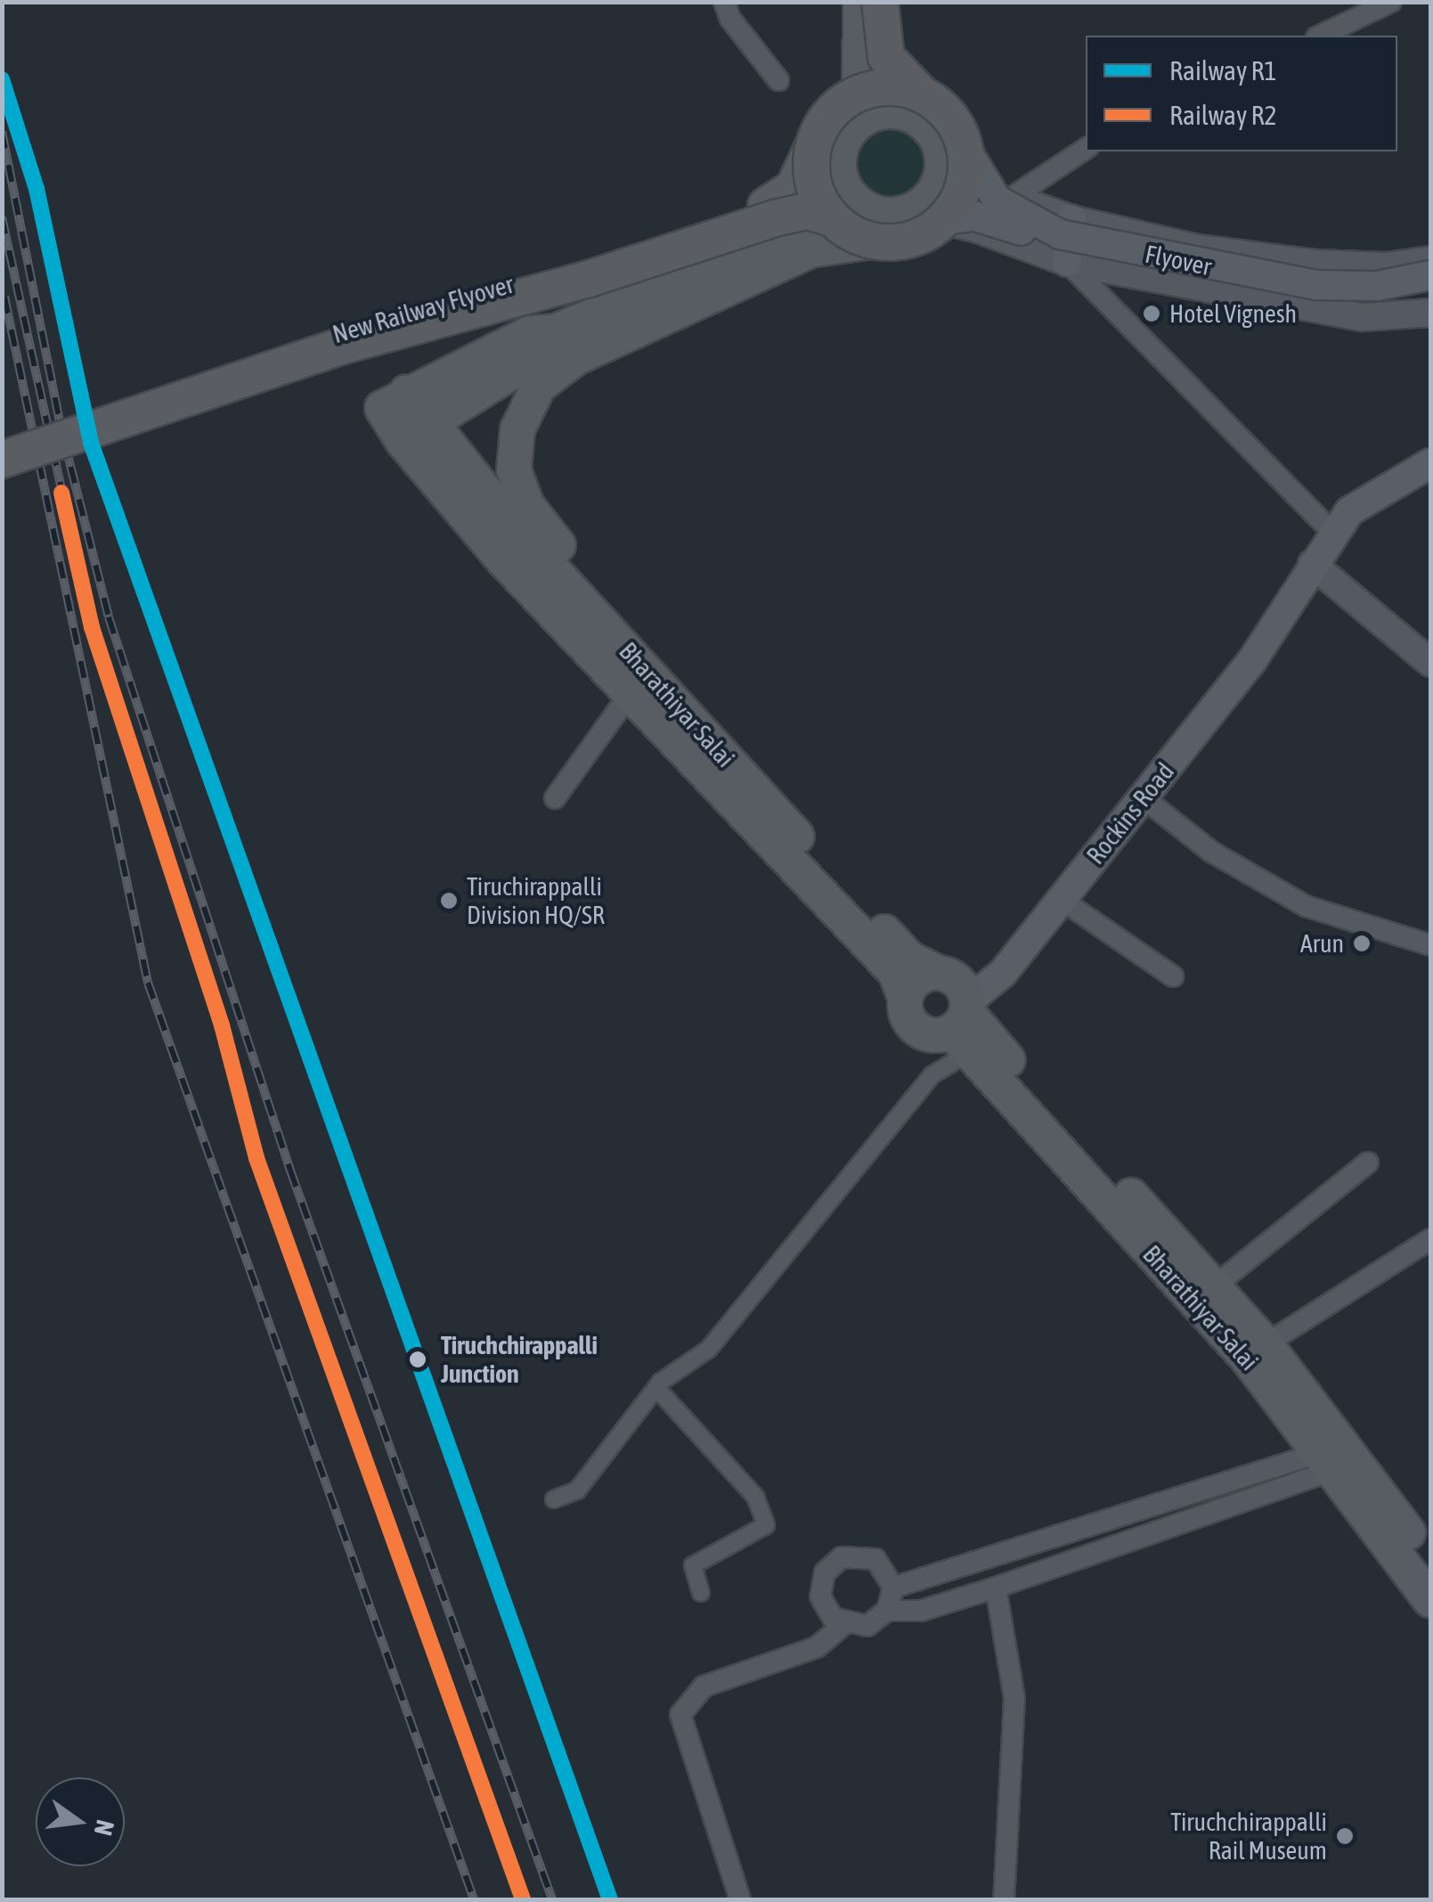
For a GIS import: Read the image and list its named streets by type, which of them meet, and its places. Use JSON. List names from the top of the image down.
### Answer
{
  "streets": {
    "highway": ["New Railway Flyover"],
    "main road": ["Flyover", "Bharathiyar Salai", "Rockins Road"]
  },
  "crossings": [
    ["Flyover", "New Railway Flyover"],
    ["Bharathiyar Salai", "Rockins Road"]
  ],
  "places": [
    "Hotel Vignesh",
    "Tiruchirappalli Division HQ/SR",
    "Arun",
    "Tiruchchirappalli Junction",
    "Tiruchchirappalli Rail Museum"
  ],
  "lines": ["rail line R1", "rail line R2"],
  "legend": ["Railway R1", "Railway R2"],
  "north": "right"
}
